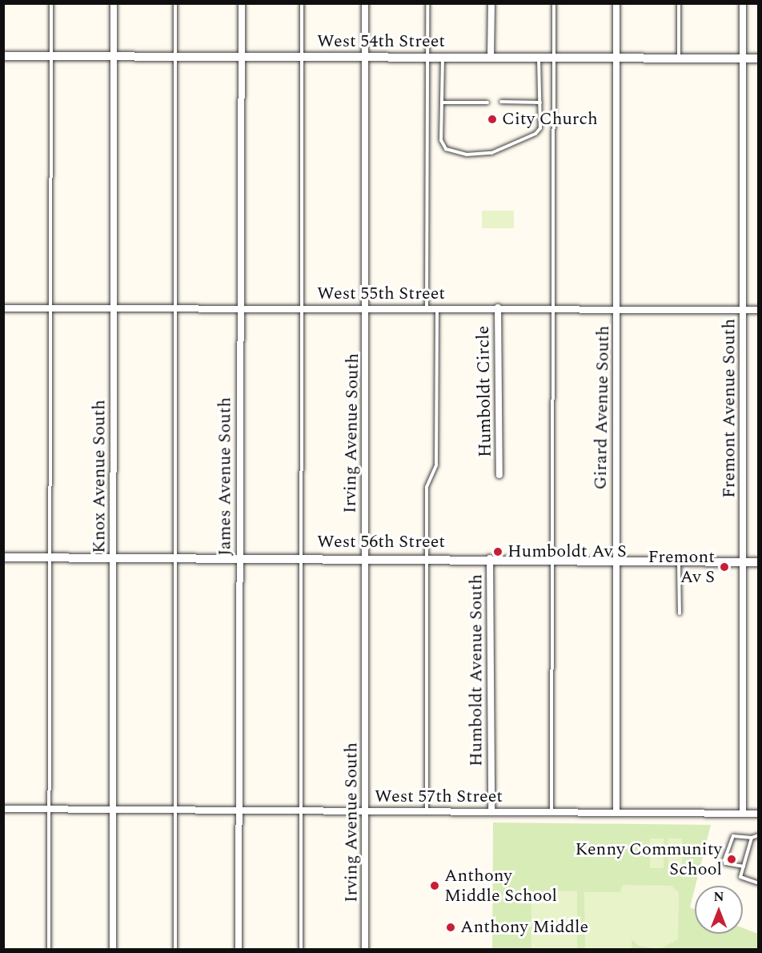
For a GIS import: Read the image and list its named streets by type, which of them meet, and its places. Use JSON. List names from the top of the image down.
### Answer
{
  "streets": {
    "street": [
      "West 54th Street",
      "West 55th Street",
      "Humboldt Circle",
      "Girard Avenue South",
      "Fremont Avenue South",
      "Irving Avenue South",
      "Knox Avenue South",
      "James Avenue South",
      "West 56th Street",
      "Humboldt Avenue South",
      "West 57th Street"
    ]
  },
  "crossings": [
    ["West 54th Street", "Girard Avenue South"],
    ["West 54th Street", "Fremont Avenue South"],
    ["West 54th Street", "Irving Avenue South"],
    ["West 54th Street", "Knox Avenue South"],
    ["West 54th Street", "James Avenue South"],
    ["West 55th Street", "Humboldt Circle"],
    ["West 55th Street", "Girard Avenue South"],
    ["West 55th Street", "Fremont Avenue South"],
    ["West 55th Street", "Irving Avenue South"],
    ["West 55th Street", "Knox Avenue South"],
    ["West 55th Street", "James Avenue South"],
    ["Girard Avenue South", "West 56th Street"],
    ["Girard Avenue South", "West 57th Street"],
    ["Fremont Avenue South", "West 56th Street"],
    ["Fremont Avenue South", "West 57th Street"],
    ["Irving Avenue South", "West 56th Street"],
    ["Irving Avenue South", "West 57th Street"],
    ["Knox Avenue South", "West 56th Street"],
    ["Knox Avenue South", "West 57th Street"],
    ["James Avenue South", "West 56th Street"],
    ["James Avenue South", "West 57th Street"],
    ["West 56th Street", "Humboldt Avenue South"],
    ["Humboldt Avenue South", "West 57th Street"]
  ],
  "places": [
    "City Church",
    "Humboldt Av S",
    "Fremont Av S",
    "Kenny Community School",
    "Anthony Middle School",
    "Anthony Middle"
  ],
  "north": "top"
}
